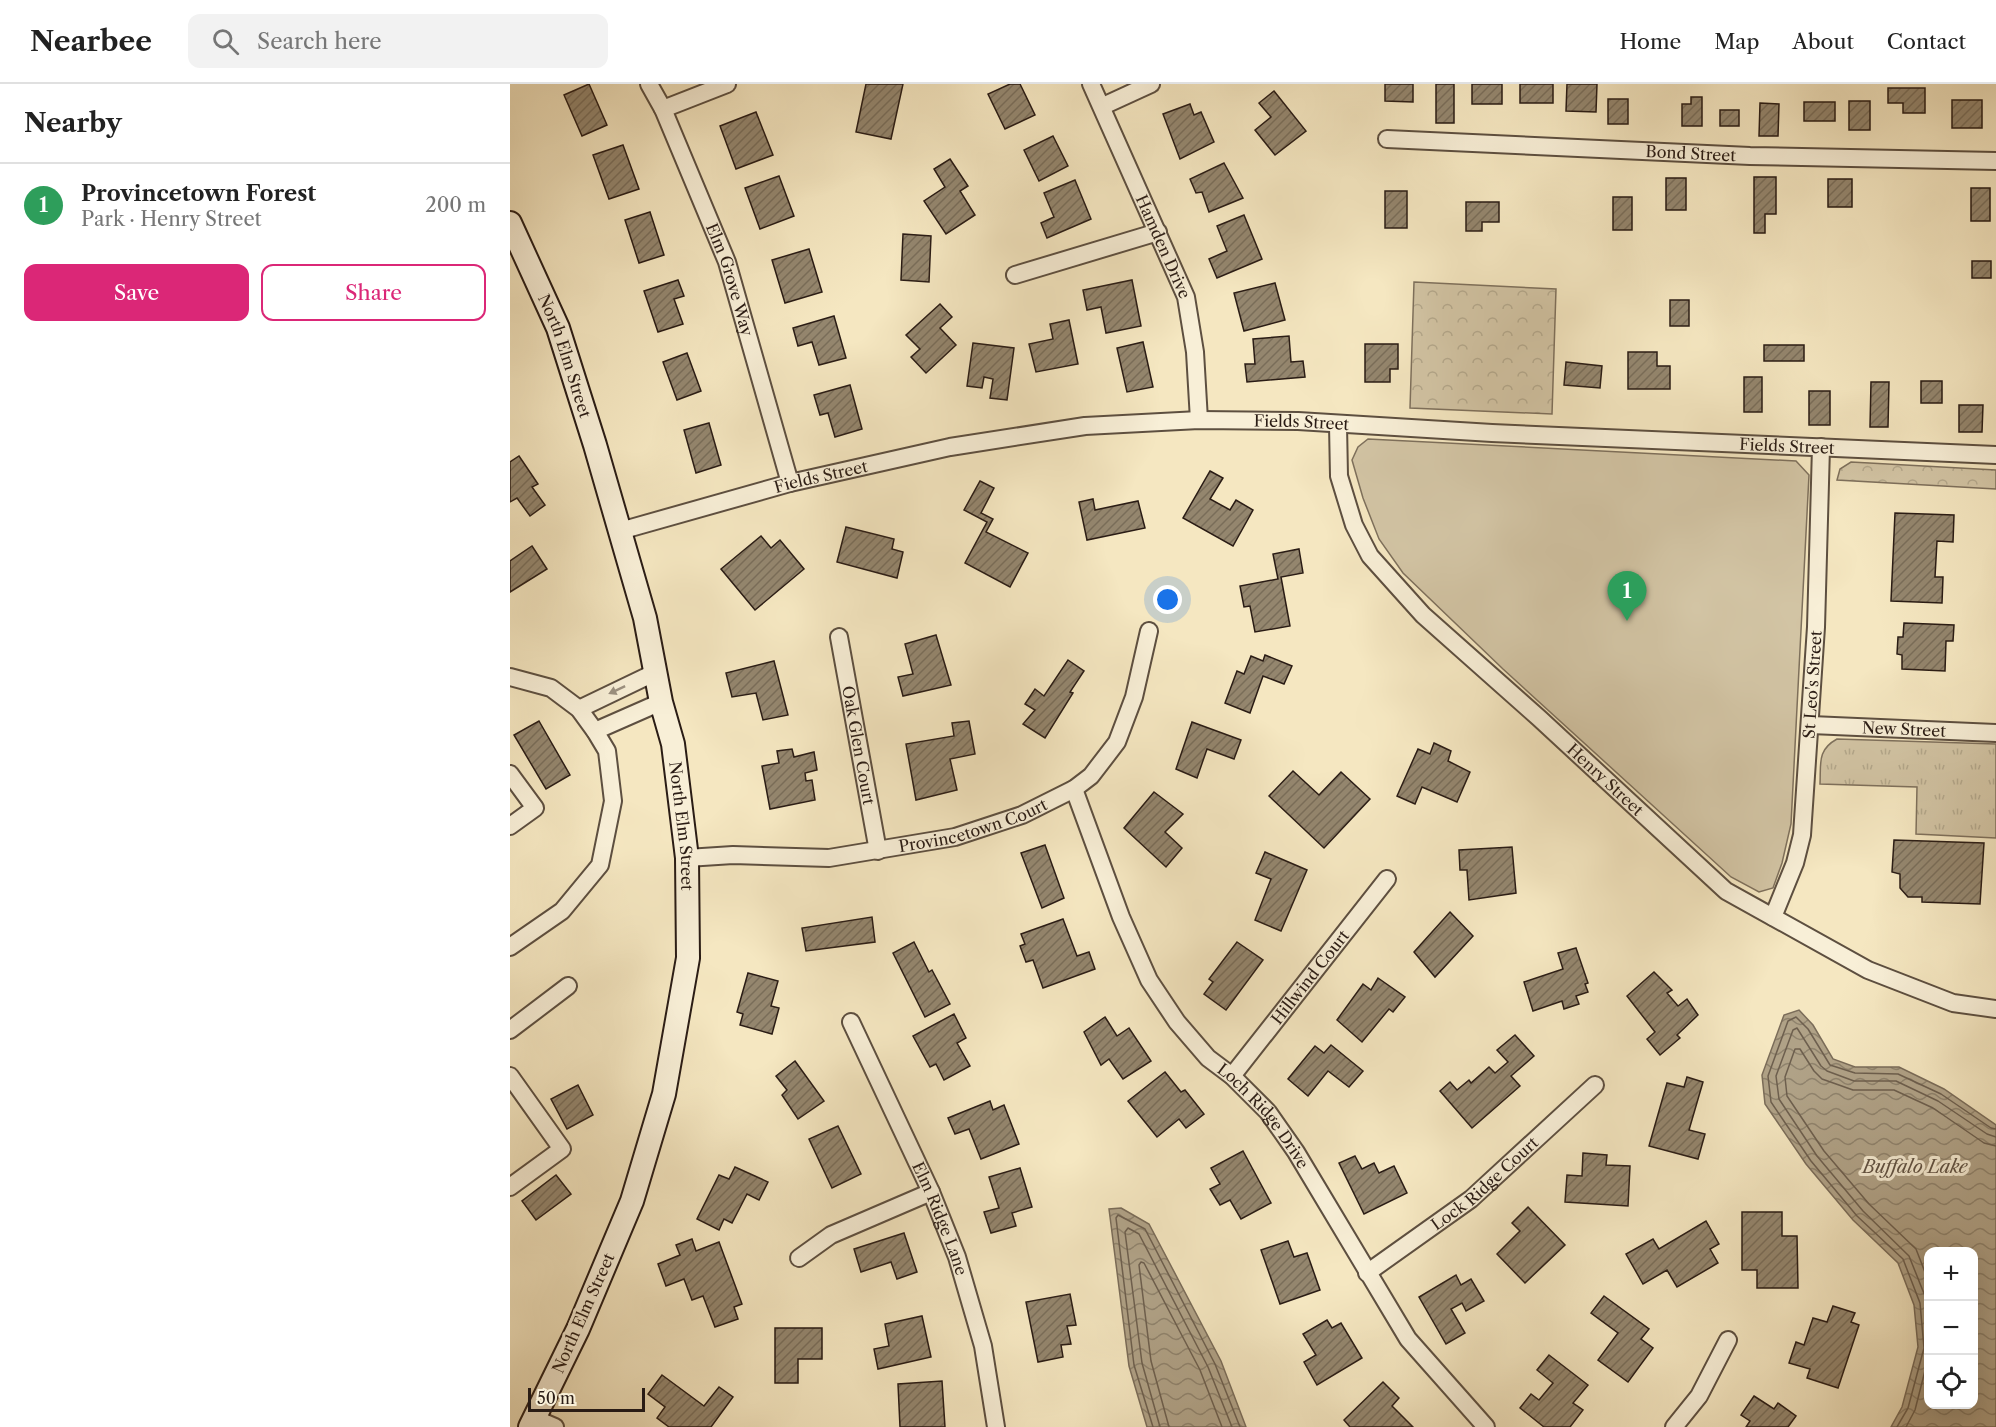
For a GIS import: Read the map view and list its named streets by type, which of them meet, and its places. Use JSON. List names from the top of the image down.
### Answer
{
  "streets": {
    "main road": ["North Elm Street"],
    "street": [
      "Bond Street",
      "Hamden Drive",
      "Elm Grove Way",
      "Fields Street",
      "St Leo's Street",
      "New Street",
      "Oak Glen Court",
      "Henry Street",
      "Provincetown Court",
      "Hillwind Court",
      "Loch Ridge Drive",
      "Lock Ridge Court",
      "Elm Ridge Lane"
    ]
  },
  "crossings": [
    ["Hamden Drive", "Fields Street"],
    ["Elm Grove Way", "Fields Street"],
    ["North Elm Street", "Fields Street"],
    ["North Elm Street", "Provincetown Court"],
    ["Fields Street", "St Leo's Street"],
    ["Fields Street", "Henry Street"],
    ["St Leo's Street", "New Street"],
    ["St Leo's Street", "Henry Street"],
    ["Oak Glen Court", "Provincetown Court"],
    ["Provincetown Court", "Loch Ridge Drive"],
    ["Hillwind Court", "Loch Ridge Drive"],
    ["Loch Ridge Drive", "Lock Ridge Court"]
  ],
  "water": ["Buffalo Lake"],
  "scale_bar": "50 m",
  "page": {
    "header": "Nearbee",
    "search": "Search here",
    "nav": [
      "Home",
      "Map",
      "About",
      "Contact"
    ],
    "heading": "Nearby",
    "list": [
      {
        "mark": "1",
        "name": "Provincetown Forest",
        "note": "Park · Henry Street",
        "value": "200 m"
      }
    ],
    "buttons": ["Save", "Share"],
    "pins": "1",
    "map_buttons": ["+", "−"],
    "scale": "50 m"
  }
}
